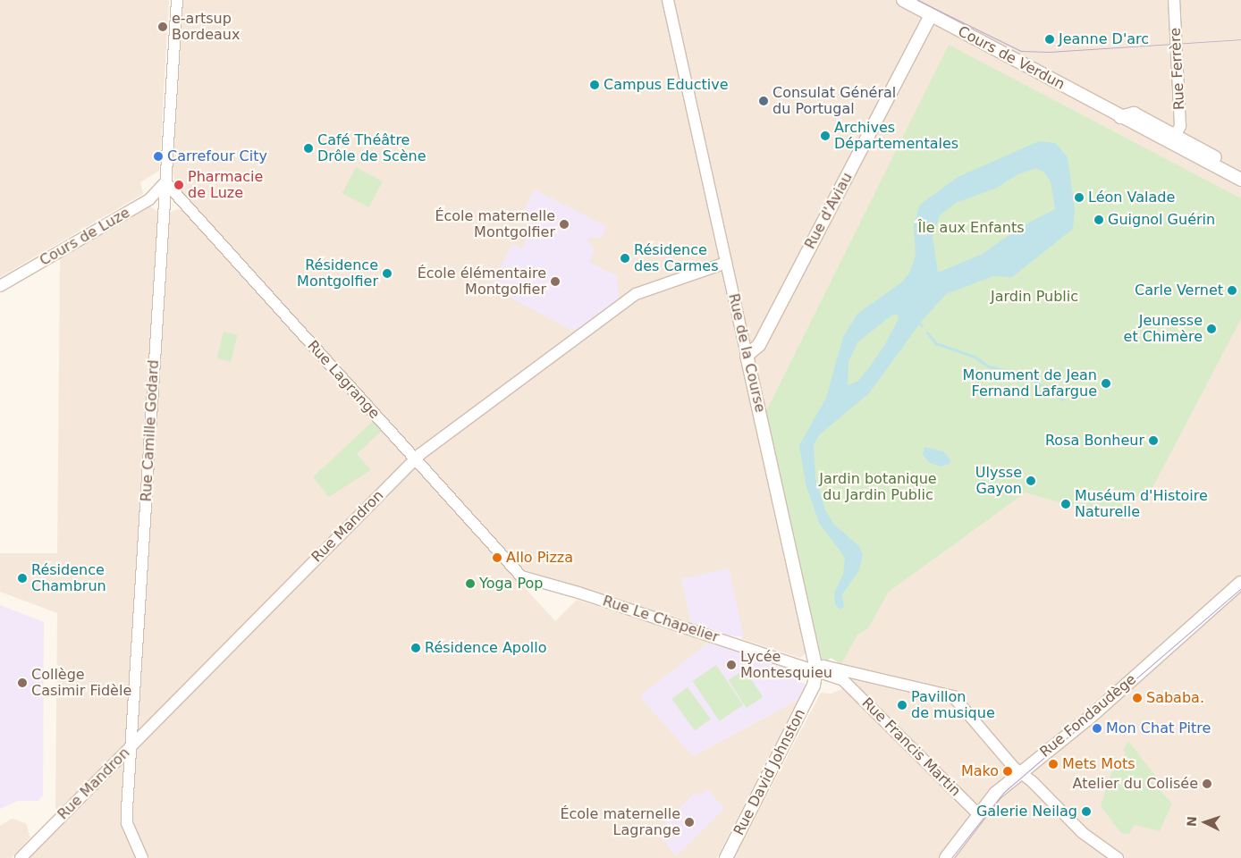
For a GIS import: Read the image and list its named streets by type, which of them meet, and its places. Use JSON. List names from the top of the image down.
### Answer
{
  "streets": {
    "main road": [
      "Cours de Verdun",
      "Rue d'Aviau",
      "Rue de la Course",
      "Rue Fondaudège",
      "Rue David Johnston"
    ],
    "street": [
      "Rue Ferrère",
      "Cours de Luze",
      "Rue Lagrange",
      "Rue Camille Godard",
      "Rue Mandron",
      "Rue Le Chapelier",
      "Rue Francis Martin"
    ]
  },
  "crossings": [
    ["Cours de Verdun", "Rue Ferrère"],
    ["Cours de Verdun", "Rue d'Aviau"],
    ["Rue d'Aviau", "Rue de la Course"],
    ["Cours de Luze", "Rue Lagrange"],
    ["Cours de Luze", "Rue Camille Godard"],
    ["Rue de la Course", "Rue Mandron"],
    ["Rue de la Course", "Rue Le Chapelier"],
    ["Rue de la Course", "Rue David Johnston"],
    ["Rue Lagrange", "Rue Camille Godard"],
    ["Rue Lagrange", "Rue Mandron"],
    ["Rue Lagrange", "Rue Le Chapelier"],
    ["Rue Camille Godard", "Rue Mandron"],
    ["Rue Le Chapelier", "Rue Fondaudège"],
    ["Rue Le Chapelier", "Rue Francis Martin"],
    ["Rue Le Chapelier", "Rue David Johnston"],
    ["Rue Fondaudège", "Rue Francis Martin"]
  ],
  "parks": ["Île aux Enfants", "Jardin Public", "Jardin botanique du Jardin Public"],
  "places": [
    "e-artsup Bordeaux",
    "Jeanne D'arc",
    "Campus Eductive",
    "Consulat Général du Portugal",
    "Archives Départementales",
    "Café Théâtre Drôle de Scène",
    "Carrefour City",
    "Pharmacie de Luze",
    "Léon Valade",
    "Guignol Guérin",
    "École maternelle Montgolfier",
    "Résidence des Carmes",
    "Résidence Montgolfier",
    "École élémentaire Montgolfier",
    "Carle Vernet",
    "Jeunesse et Chimère",
    "Monument de Jean Fernand Lafargue",
    "Rosa Bonheur",
    "Ulysse Gayon",
    "Muséum d'Histoire Naturelle",
    "Allo Pizza",
    "Résidence Chambrun",
    "Yoga Pop",
    "Résidence Apollo",
    "Lycée Montesquieu",
    "Collège Casimir Fidèle",
    "Sababa.",
    "Pavillon de musique",
    "Mon Chat Pitre",
    "Mets Mots",
    "Mako",
    "Atelier du Colisée",
    "Galerie Neilag",
    "École maternelle Lagrange"
  ],
  "north": "left"
}
